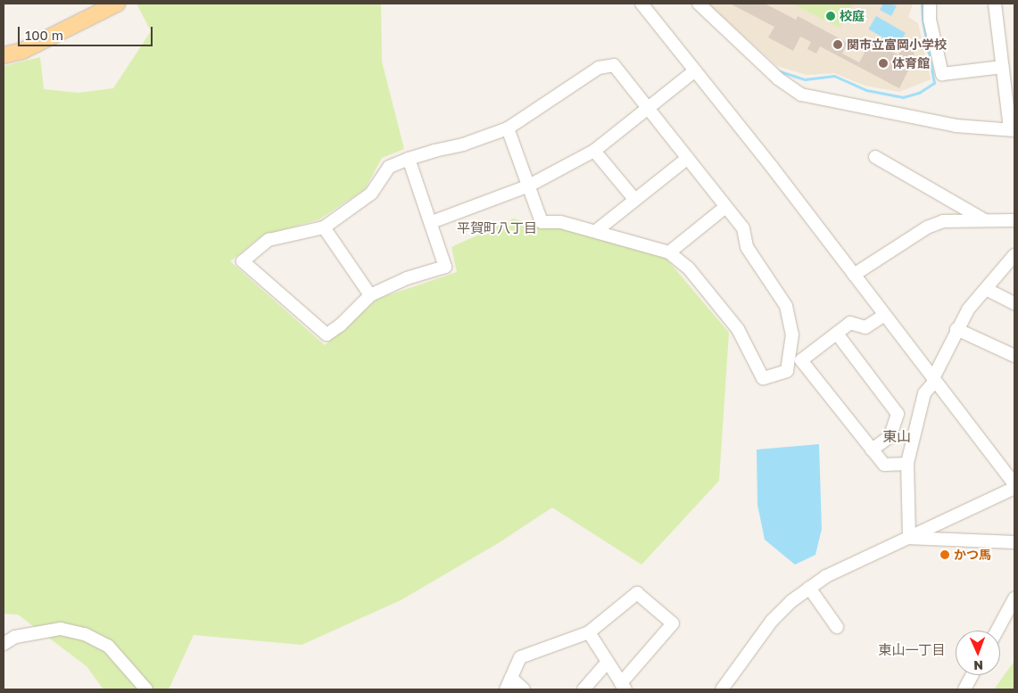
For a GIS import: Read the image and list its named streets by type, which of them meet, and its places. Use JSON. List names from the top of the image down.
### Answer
{
  "districts": ["平賀町八丁目", "東山", "東山一丁目"],
  "places": [
    "校庭",
    "関市立富岡小学校",
    "体育館",
    "かつ馬"
  ],
  "scale_bar": "100 m",
  "north": "bottom"
}
